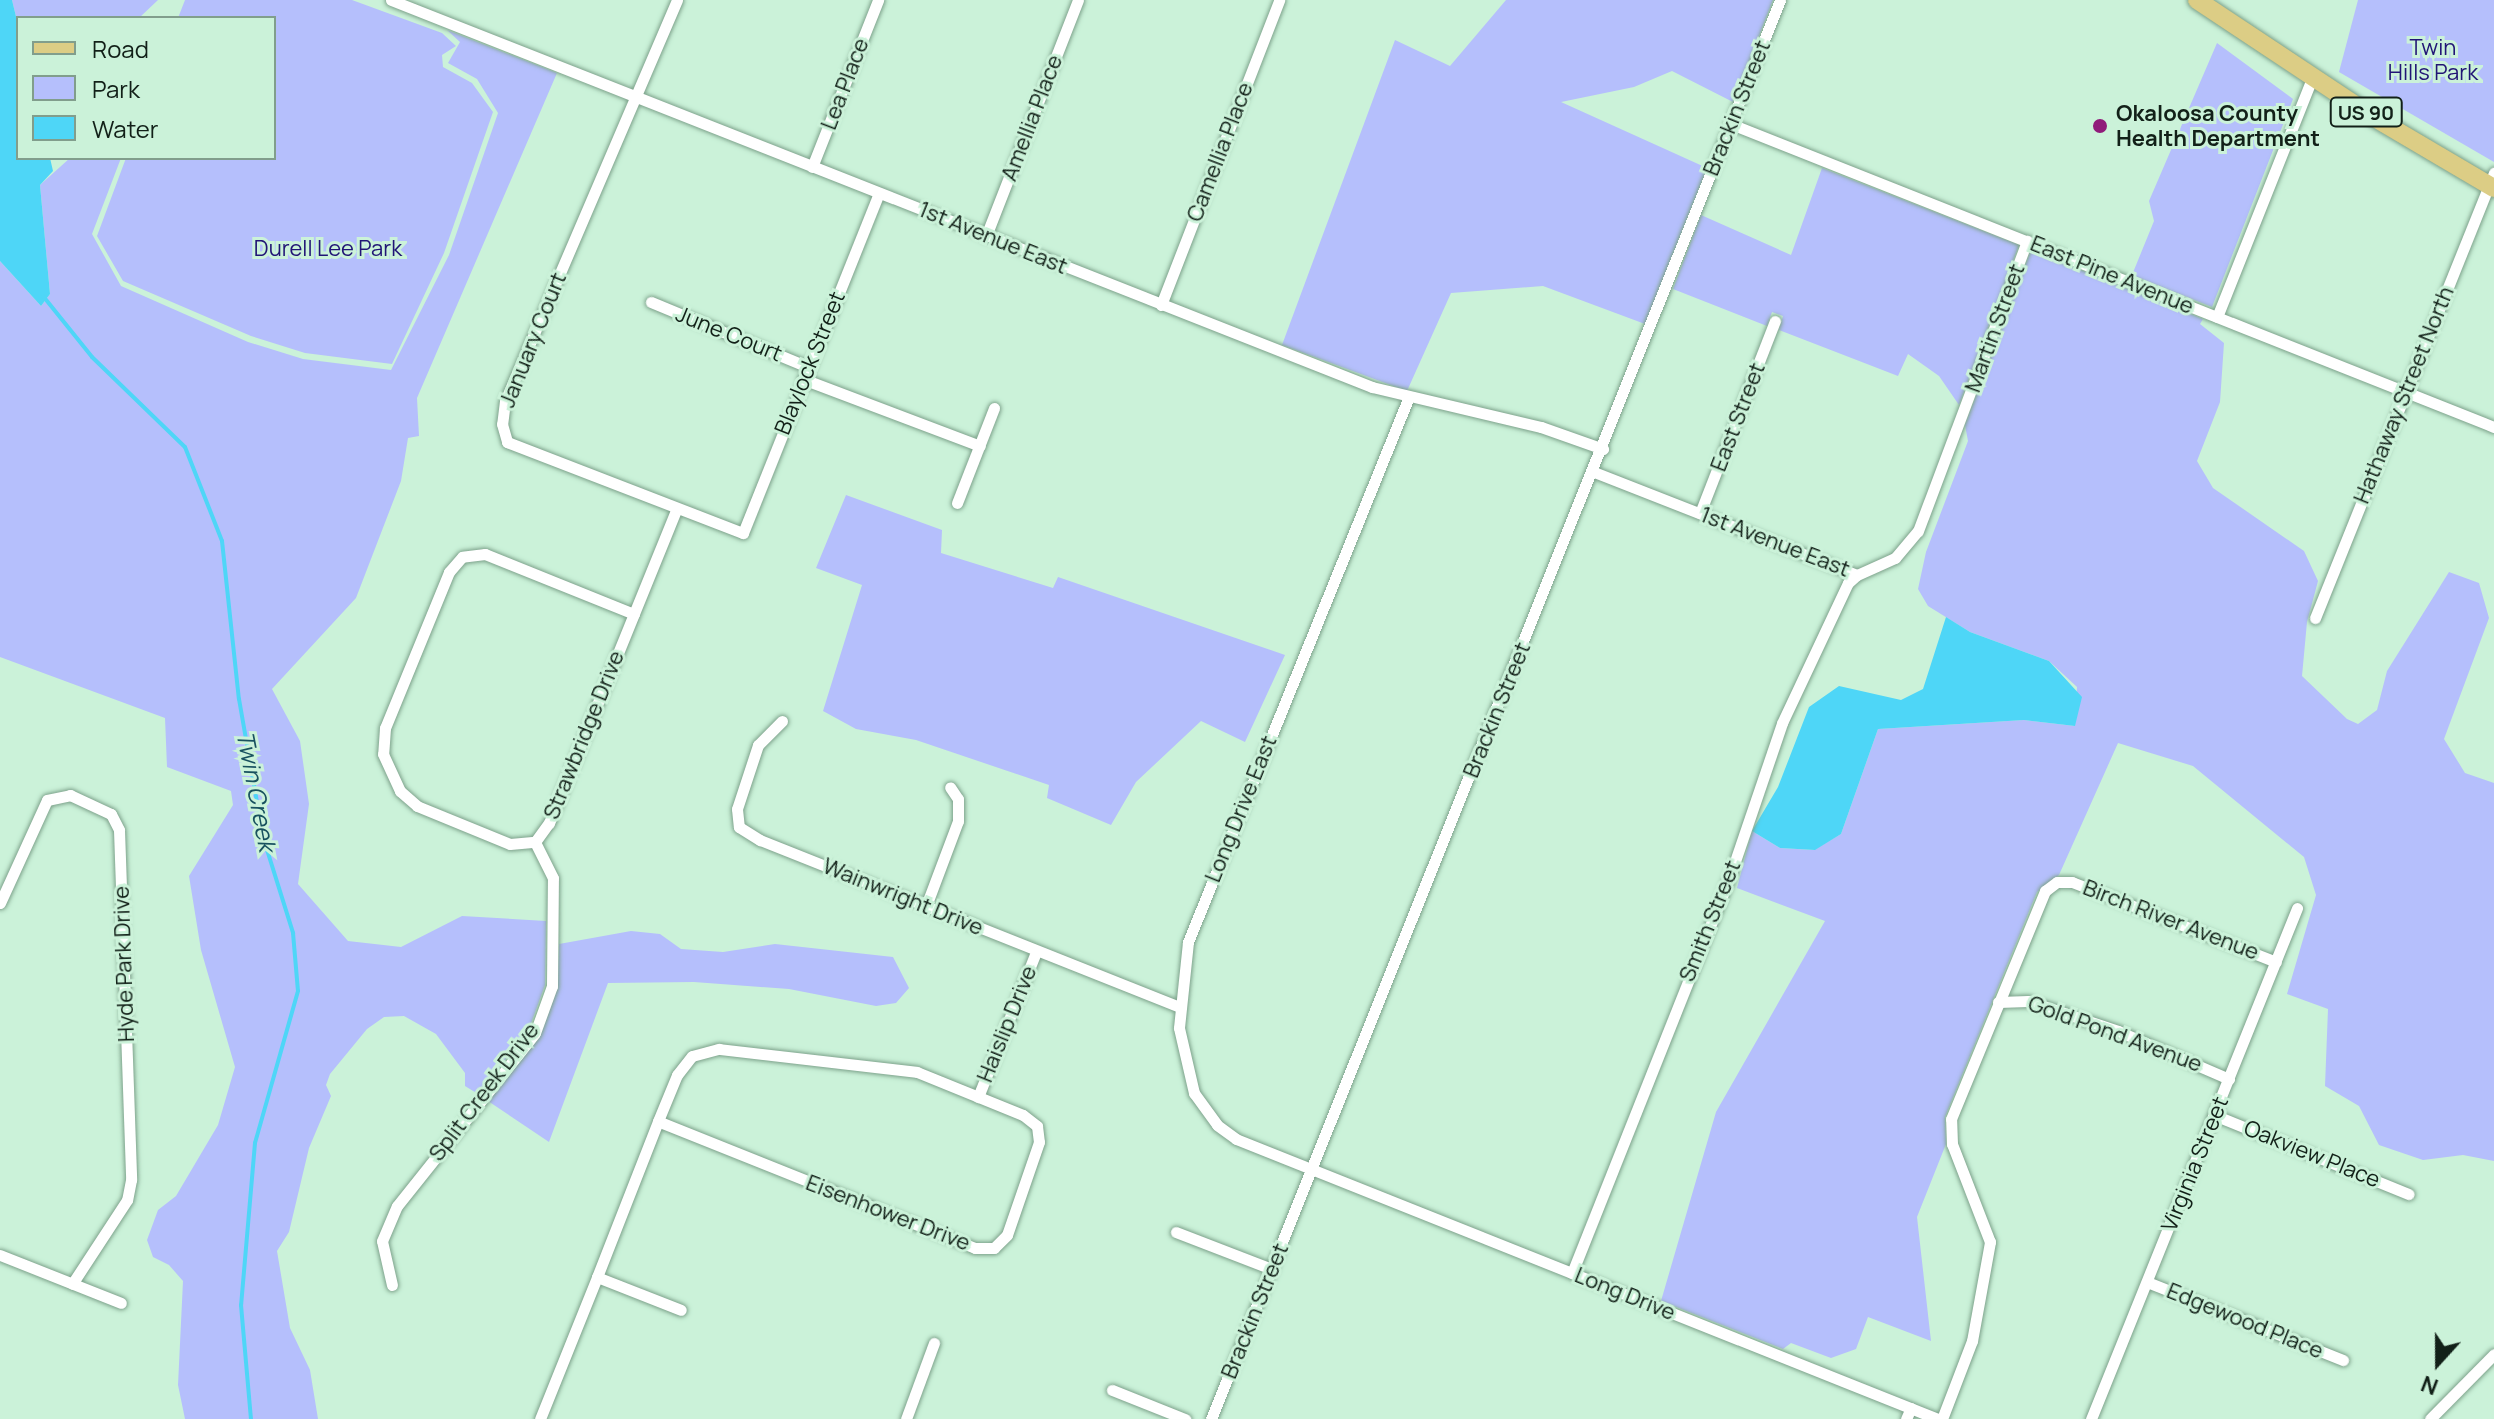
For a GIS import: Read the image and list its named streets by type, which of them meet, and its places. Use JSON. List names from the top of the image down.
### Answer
{
  "streets": {
    "main road": ["US 90"],
    "street": [
      "Lea Place",
      "Brackin Street",
      "Amellia Place",
      "Camellia Place",
      "1st Avenue East",
      "East Pine Avenue",
      "Martin Street",
      "June Court",
      "January Court",
      "Blaylock Street",
      "Hathaway Street North",
      "East Street",
      "Strawbridge Drive",
      "Long Drive East",
      "Wainwright Drive",
      "Birch River Avenue",
      "Smith Street",
      "Hyde Park Drive",
      "Haislip Drive",
      "Gold Pond Avenue",
      "Split Creek Drive",
      "Oakview Place",
      "Virginia Street",
      "Eisenhower Drive",
      "Long Drive",
      "Edgewood Place"
    ]
  },
  "crossings": [
    ["Lea Place", "1st Avenue East"],
    ["Brackin Street", "1st Avenue East"],
    ["Brackin Street", "East Pine Avenue"],
    ["Brackin Street", "Long Drive East"],
    ["Brackin Street", "Long Drive"],
    ["US 90", "Hathaway Street North"],
    ["Amellia Place", "1st Avenue East"],
    ["Camellia Place", "1st Avenue East"],
    ["1st Avenue East", "Martin Street"],
    ["1st Avenue East", "January Court"],
    ["1st Avenue East", "Blaylock Street"],
    ["1st Avenue East", "East Street"],
    ["1st Avenue East", "Long Drive East"],
    ["1st Avenue East", "Smith Street"],
    ["East Pine Avenue", "Martin Street"],
    ["East Pine Avenue", "Hathaway Street North"],
    ["June Court", "Blaylock Street"],
    ["January Court", "Blaylock Street"],
    ["January Court", "Strawbridge Drive"],
    ["Strawbridge Drive", "Split Creek Drive"],
    ["Long Drive East", "Wainwright Drive"],
    ["Long Drive East", "Long Drive"],
    ["Wainwright Drive", "Haislip Drive"],
    ["Birch River Avenue", "Gold Pond Avenue"],
    ["Birch River Avenue", "Virginia Street"],
    ["Smith Street", "Long Drive"],
    ["Haislip Drive", "Eisenhower Drive"],
    ["Gold Pond Avenue", "Virginia Street"],
    ["Oakview Place", "Virginia Street"],
    ["Virginia Street", "Edgewood Place"]
  ],
  "water": ["Twin Creek"],
  "parks": ["Twin Hills Park", "Durell Lee Park"],
  "places": ["Okaloosa County Health Department"],
  "legend": ["Road", "Park", "Water"],
  "north": "bottom"
}
